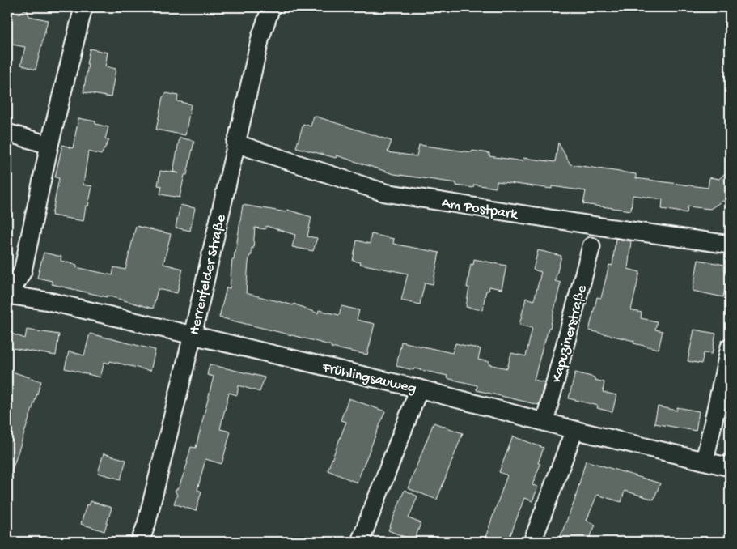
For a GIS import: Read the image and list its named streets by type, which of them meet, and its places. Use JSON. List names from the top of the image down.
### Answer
{
  "streets": {
    "street": [
      "Am Postpark",
      "Herrenfelder Straße",
      "Kapuzinerstraße",
      "Frühlingsauweg"
    ]
  },
  "crossings": [
    ["Am Postpark", "Herrenfelder Straße"],
    ["Herrenfelder Straße", "Frühlingsauweg"],
    ["Kapuzinerstraße", "Frühlingsauweg"]
  ]
}
